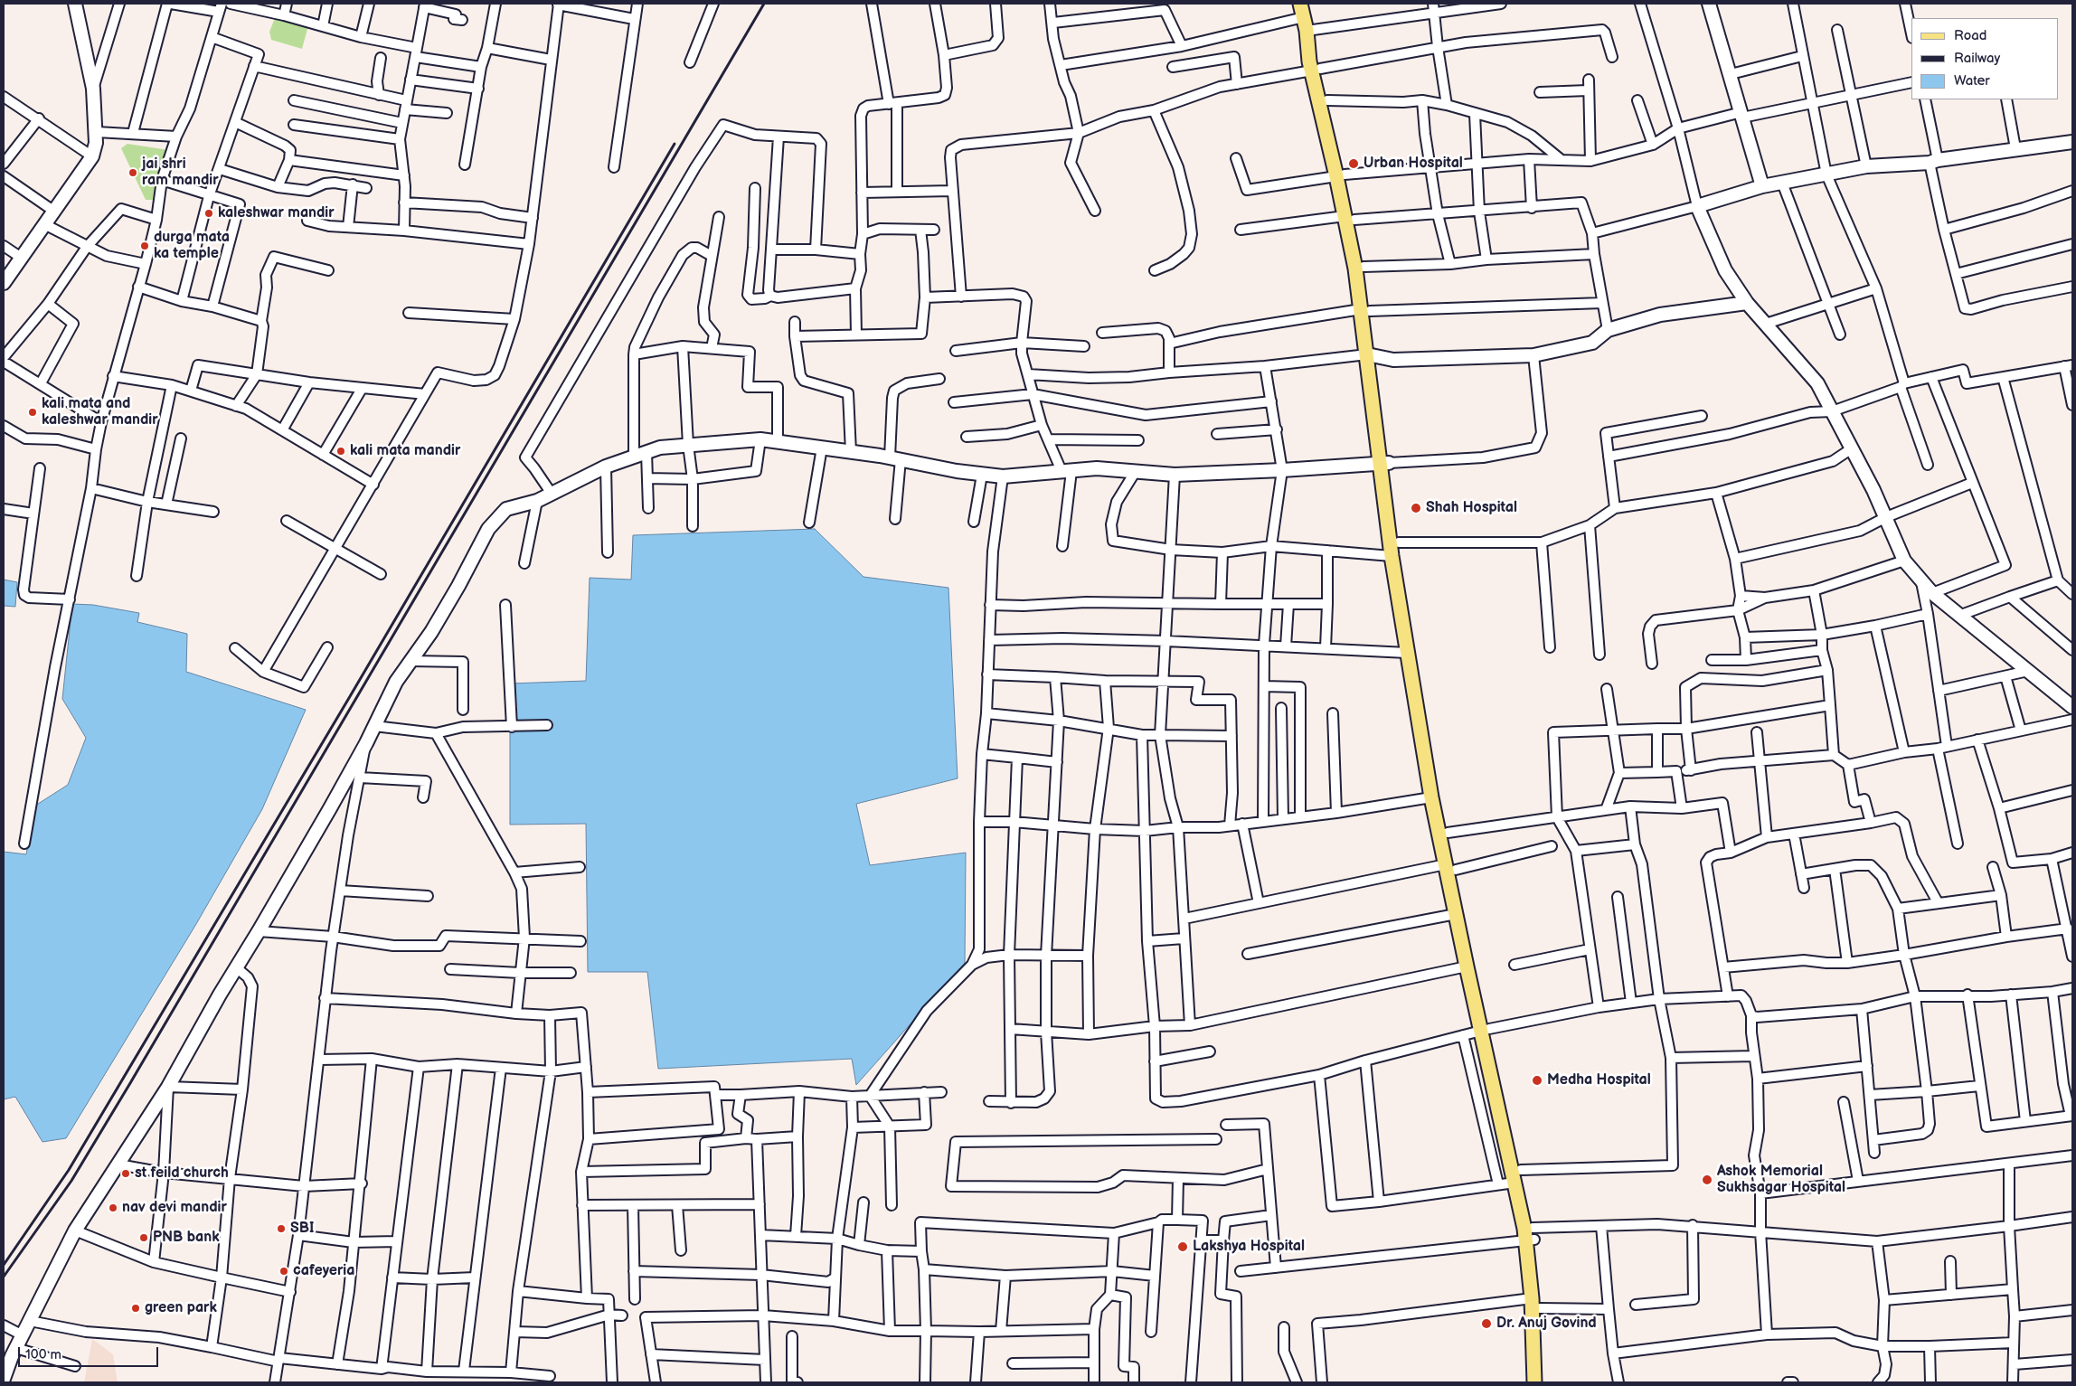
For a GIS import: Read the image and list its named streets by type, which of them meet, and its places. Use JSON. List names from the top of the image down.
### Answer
{
  "places": [
    "Urban Hospital",
    "jai shri ram mandir",
    "kaleshwar mandir",
    "durga mata ka temple",
    "kali mata and kaleshwar mandir",
    "kali mata mandir",
    "Shah Hospital",
    "Medha Hospital",
    "st feild church",
    "Ashok Memorial Sukhsagar Hospital",
    "nav devi mandir",
    "SBI",
    "PNB bank",
    "Lakshya Hospital",
    "cafeyeria",
    "green park",
    "Dr. Anuj Govind"
  ],
  "legend": ["Road", "Railway", "Water"],
  "scale_bar": "100 m"
}
